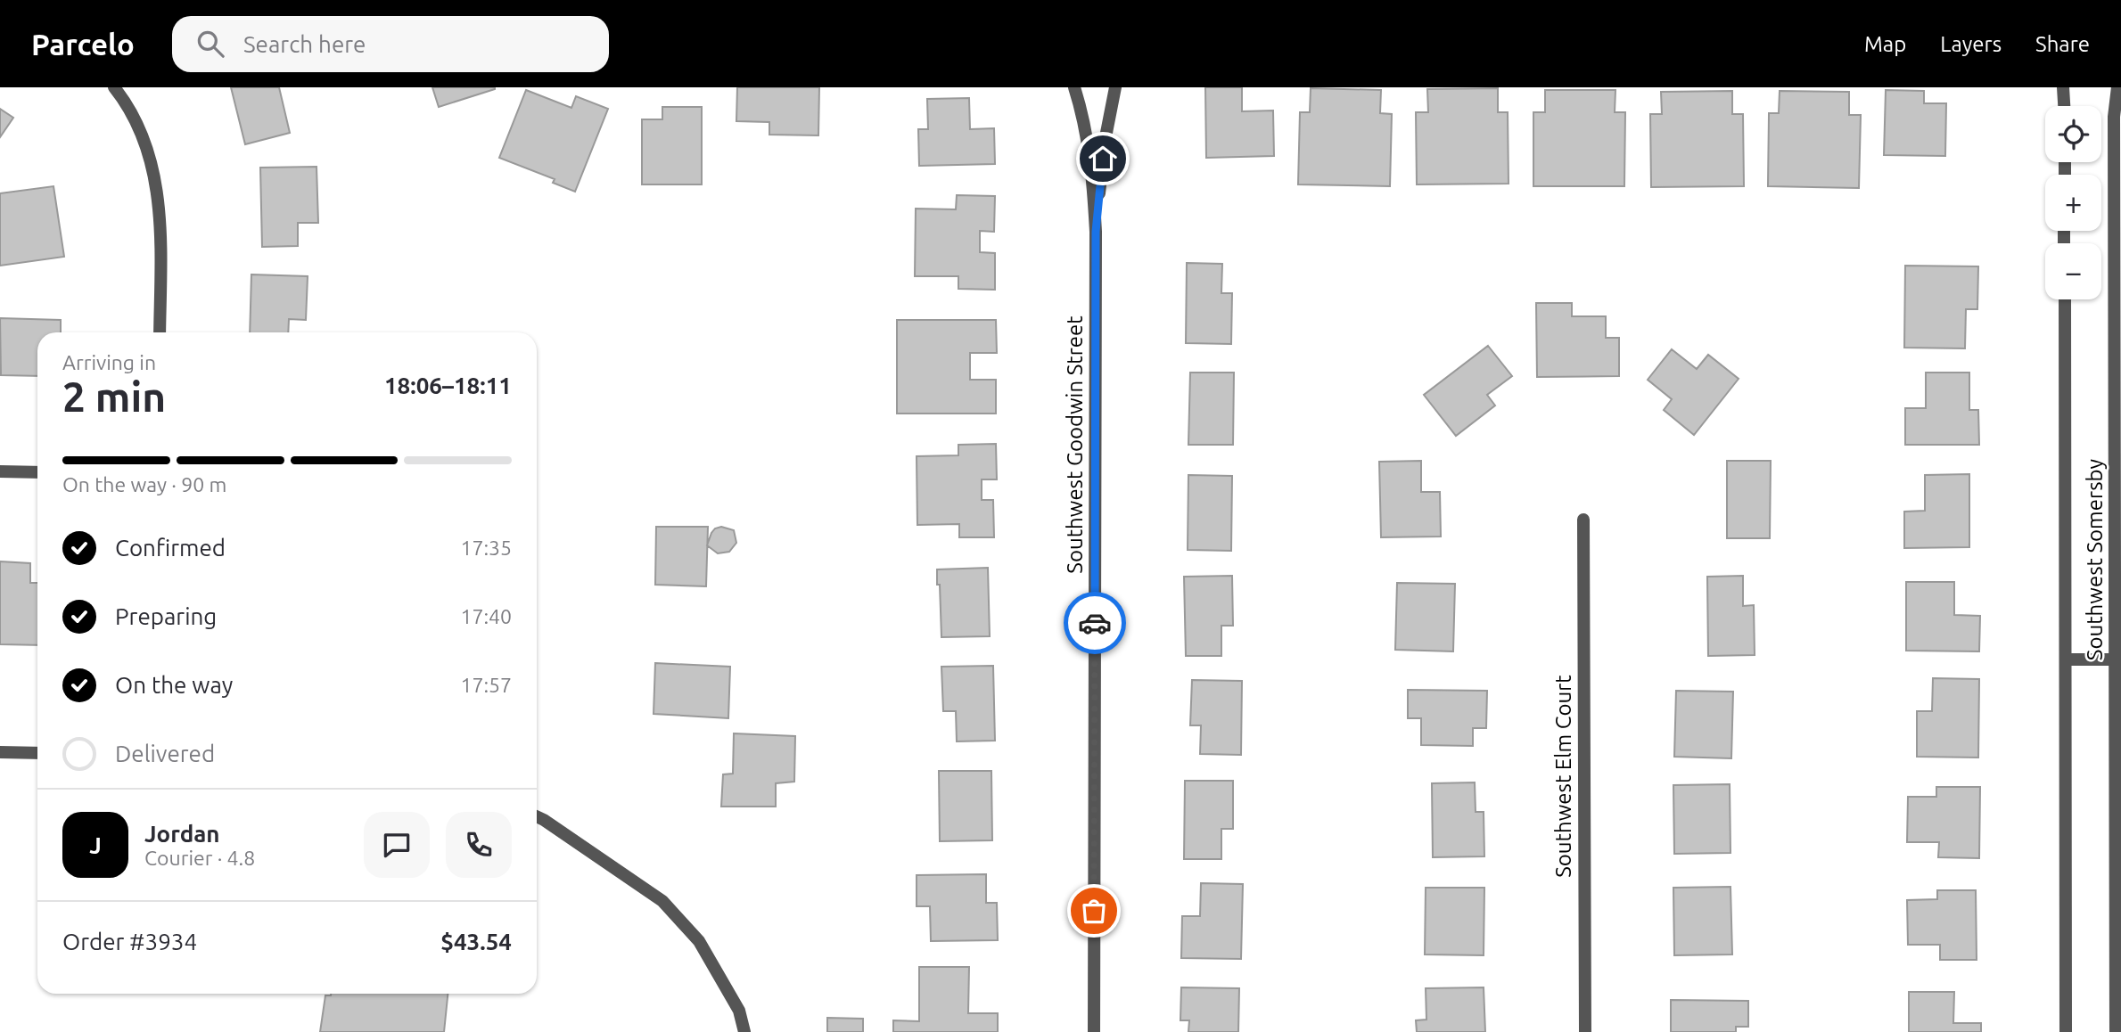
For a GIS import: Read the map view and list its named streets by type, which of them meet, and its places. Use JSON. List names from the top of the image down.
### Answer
{
  "streets": {
    "street": ["Southwest Goodwin Street", "Southwest Somersby", "Southwest Elm Court"]
  },
  "page": {
    "header": "Parcelo",
    "search": "Search here",
    "nav": ["Map", "Layers", "Share"],
    "map_buttons": ["+", "−"],
    "heading": ["2 min", "Arriving in", "18:06–18:11"],
    "panel": [
      "Jordan",
      "Courier · 4.8",
      "Order #3934",
      "$43.54"
    ],
    "bar": "On the way · 90 m",
    "list": [
      ["Confirmed", "17:35"],
      ["Preparing", "17:40"],
      ["On the way", "17:57"],
      "Delivered"
    ],
    "round": "J"
  }
}
